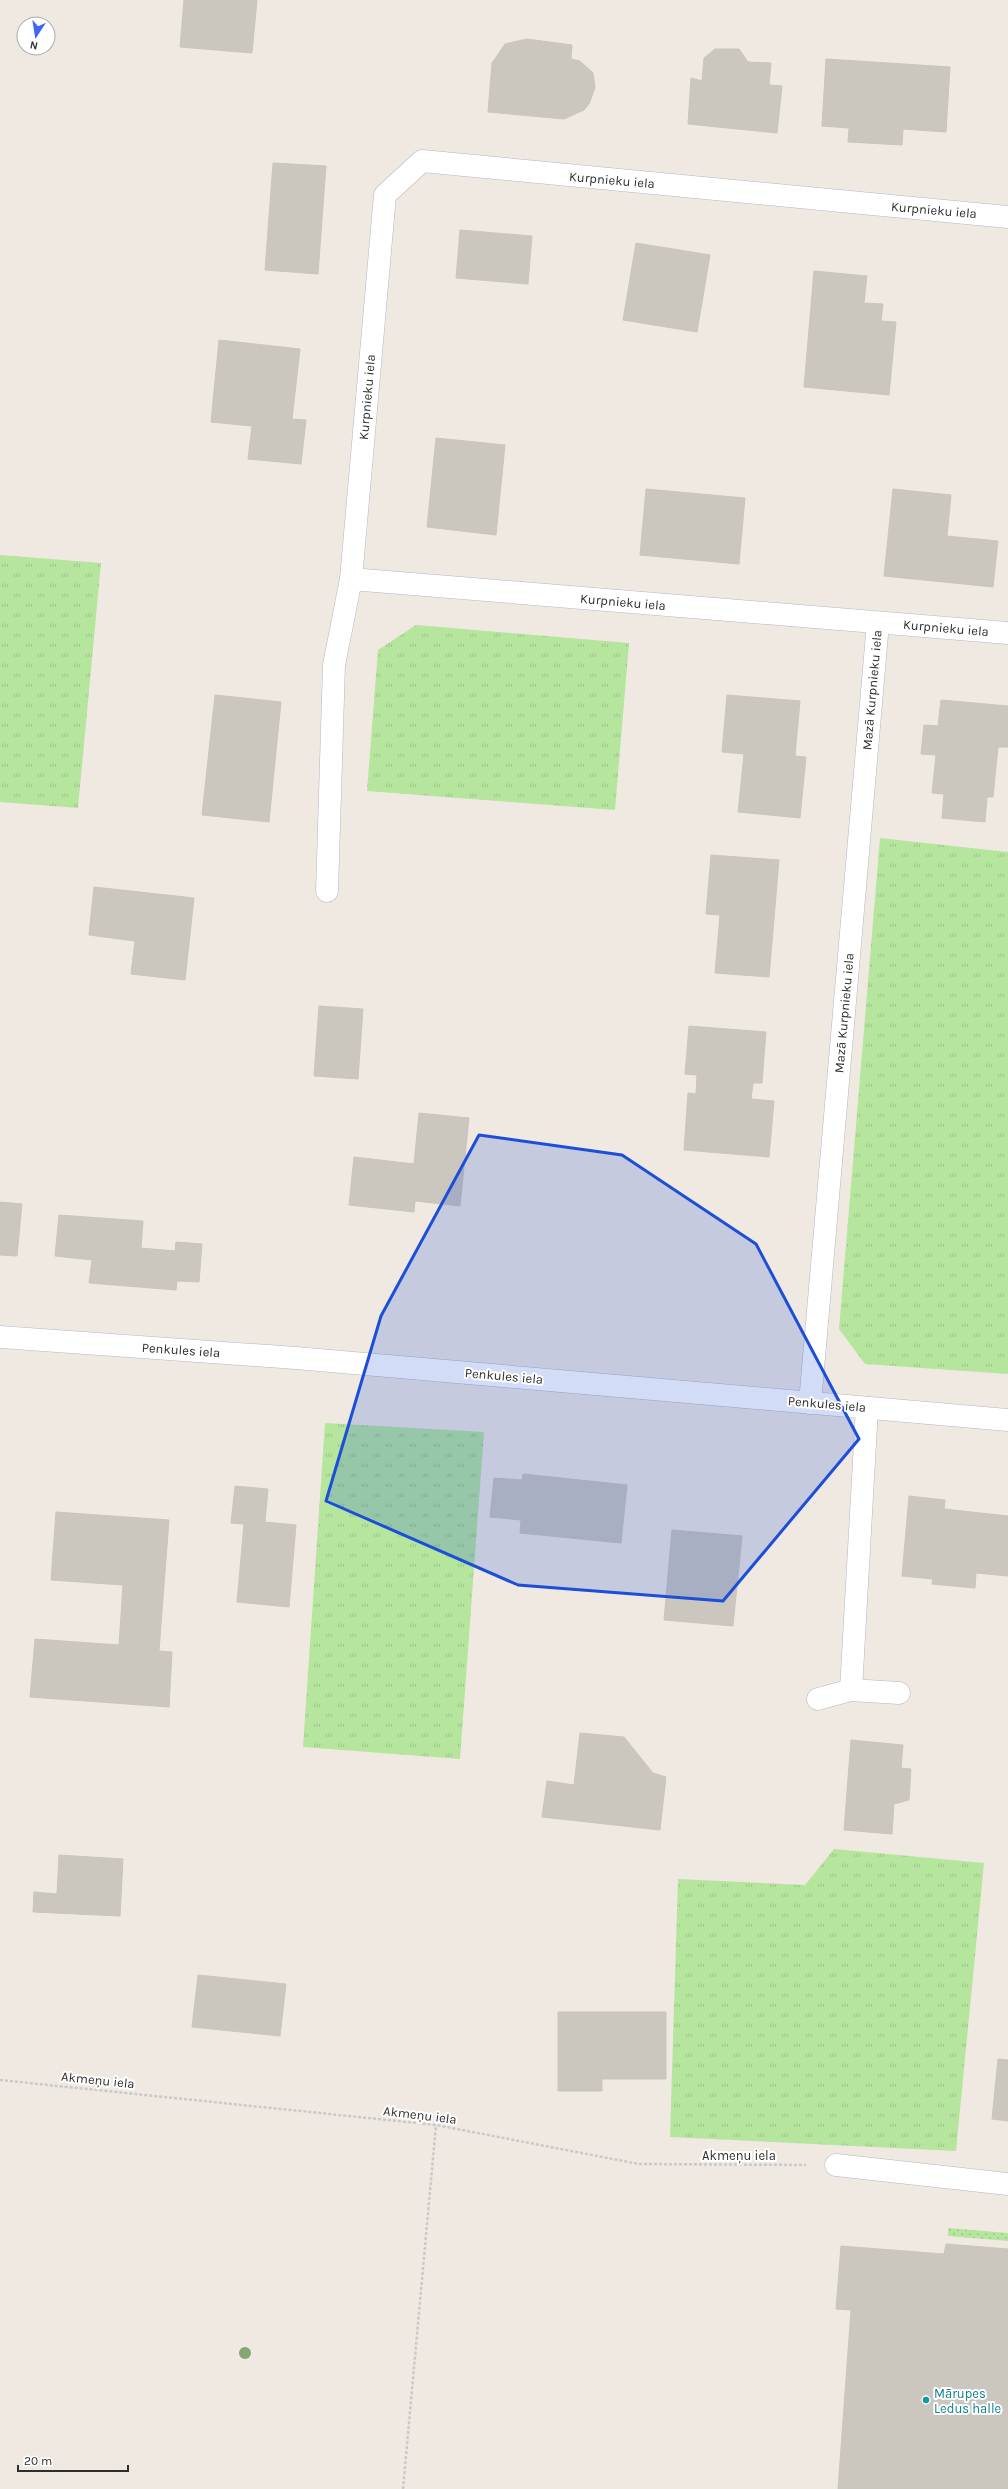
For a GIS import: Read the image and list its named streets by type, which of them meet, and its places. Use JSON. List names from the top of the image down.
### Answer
{
  "streets": {
    "street": ["Kurpnieku iela", "Mazā Kurpnieku iela", "Penkules iela"],
    "path": ["Akmeņu iela"]
  },
  "crossings": [
    ["Kurpnieku iela", "Mazā Kurpnieku iela"],
    ["Mazā Kurpnieku iela", "Penkules iela"]
  ],
  "places": ["Mārupes Ledus halle"],
  "scale_bar": "20 m",
  "north": "bottom"
}
